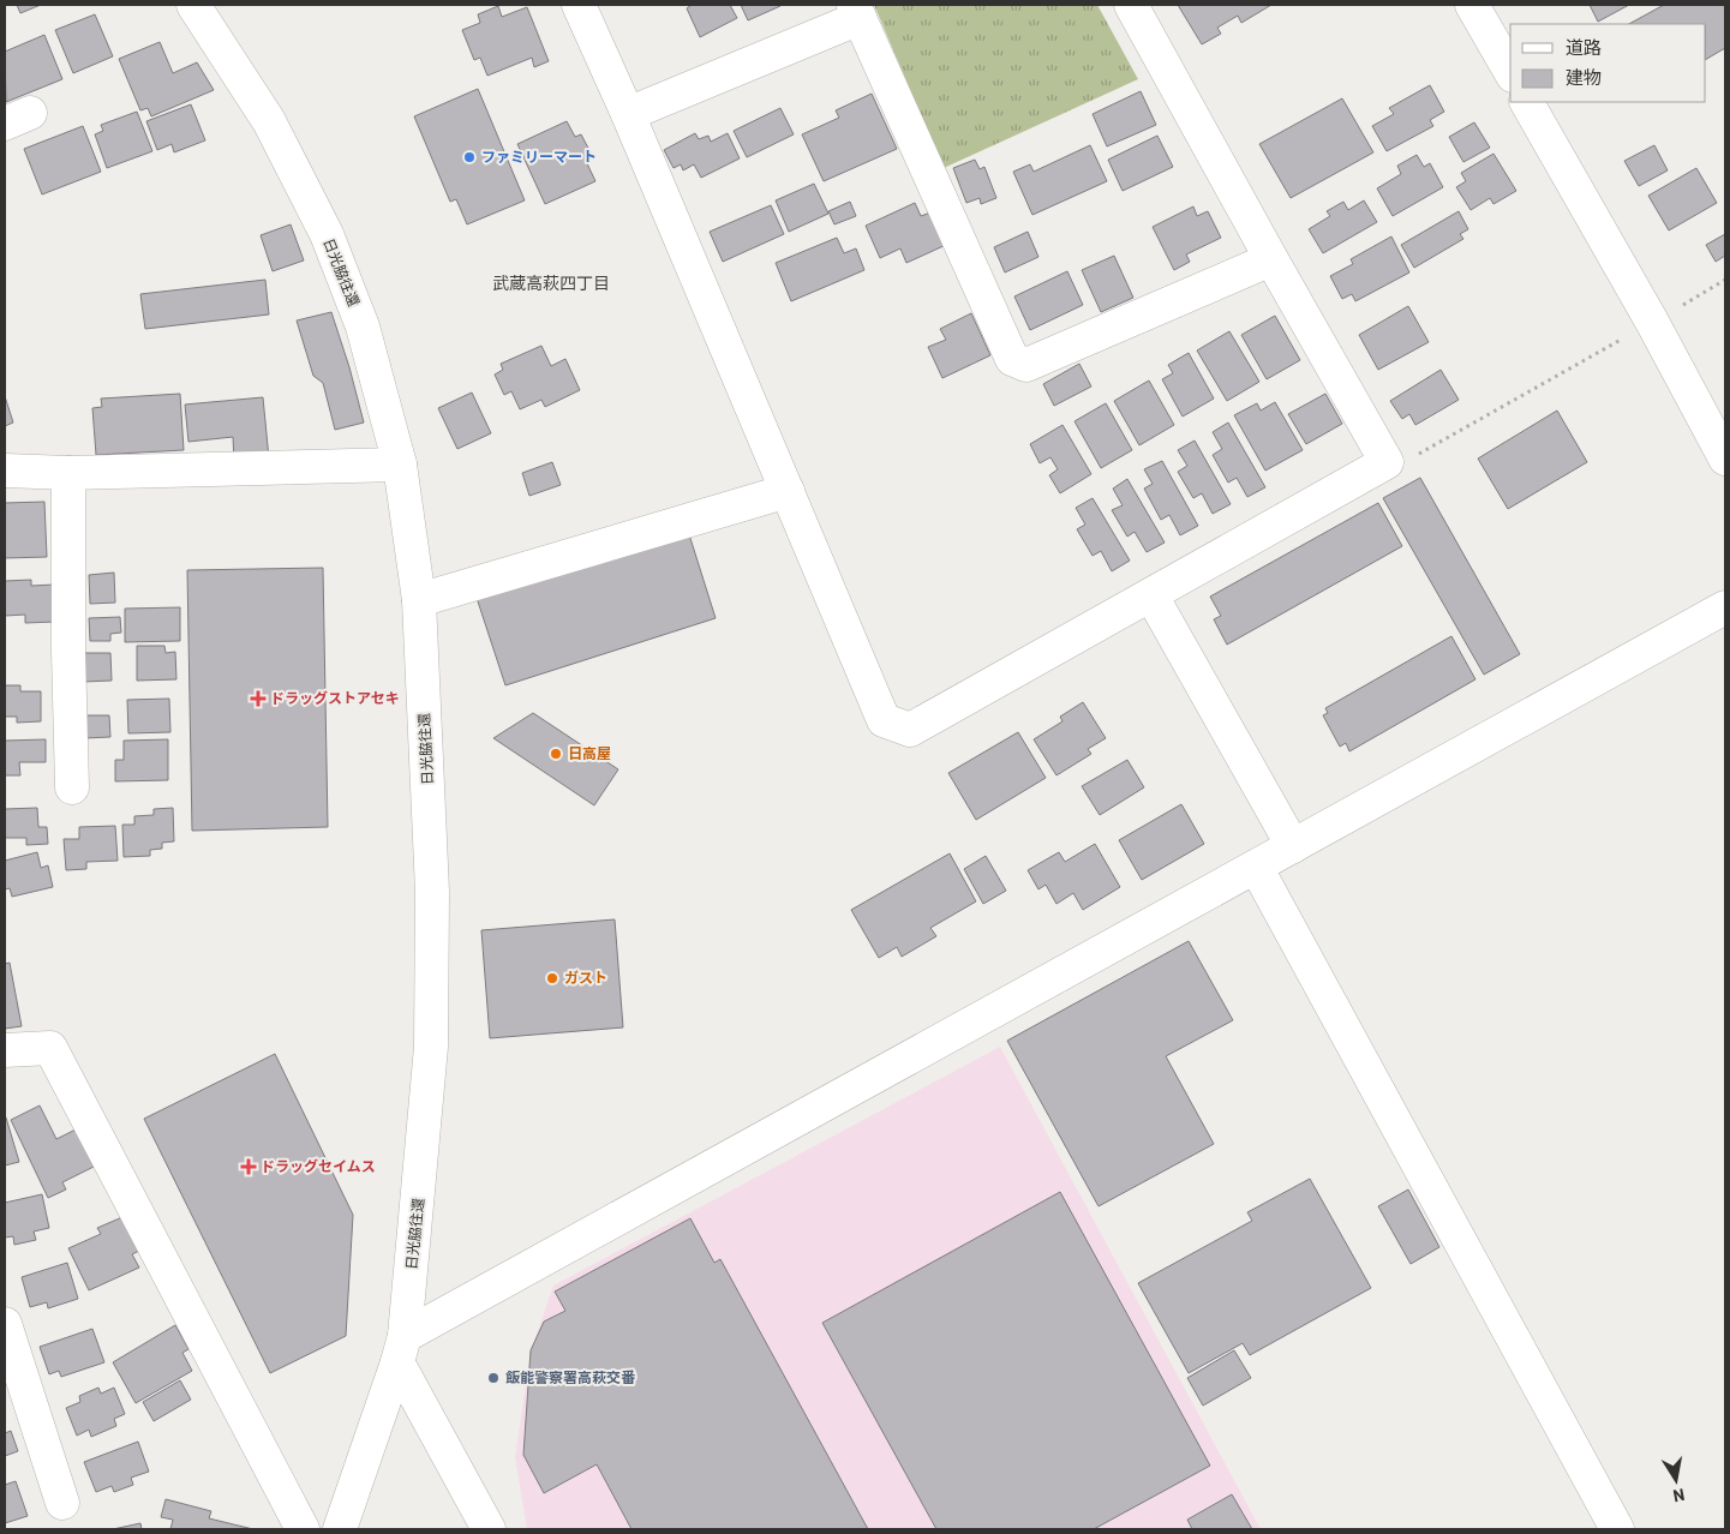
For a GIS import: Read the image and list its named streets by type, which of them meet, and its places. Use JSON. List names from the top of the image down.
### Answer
{
  "streets": {
    "street": ["日光脇往還"]
  },
  "districts": ["武蔵高萩四丁目"],
  "places": {
    "other": [
      "ファミリーマート",
      "日高屋",
      "ガスト",
      "飯能警察署高萩交番"
    ],
    "health": ["ドラッグストアセキ", "ドラッグセイムス"]
  },
  "legend": ["道路", "建物"],
  "north": "bottom"
}
